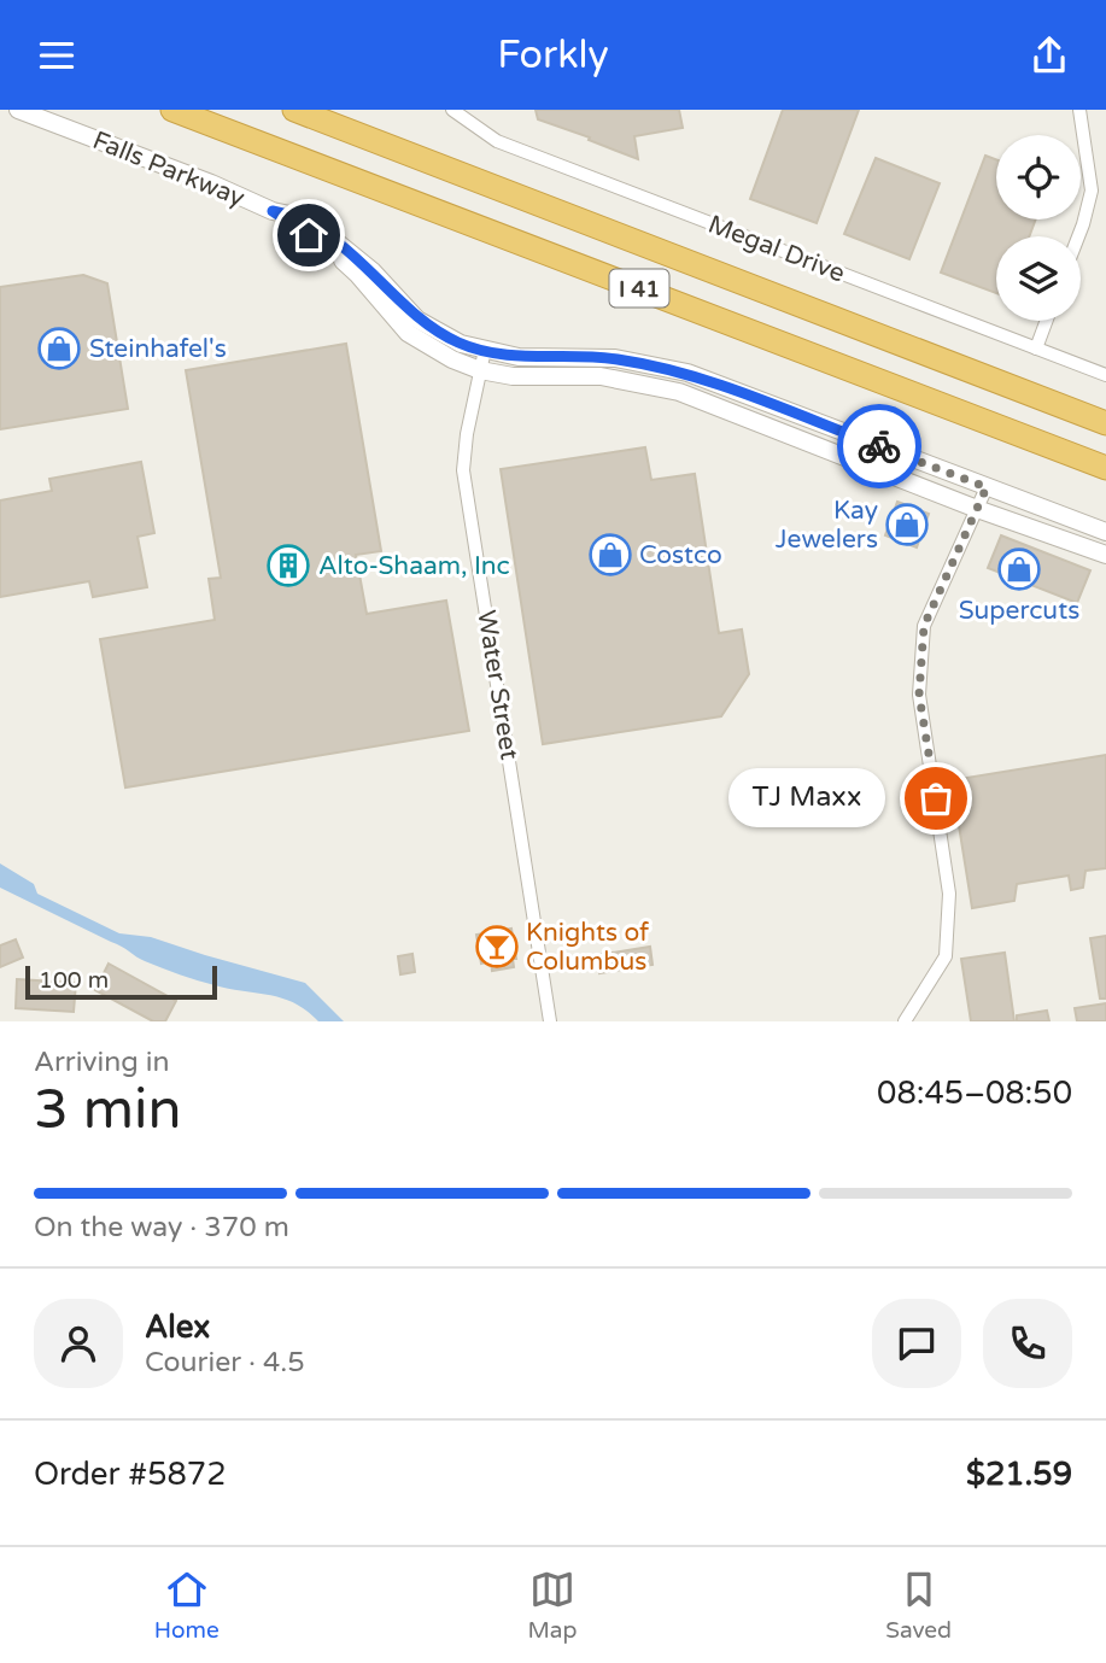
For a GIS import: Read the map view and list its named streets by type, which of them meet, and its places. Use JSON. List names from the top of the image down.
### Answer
{
  "streets": {
    "highway": ["I 41"],
    "street": ["Falls Parkway", "Megal Drive", "Water Street"]
  },
  "crossings": [
    ["Falls Parkway", "Water Street"]
  ],
  "places": {
    "shop": [
      "Steinhafel's",
      "Kay Jewelers",
      "Costco",
      "Supercuts"
    ],
    "building": ["Alto-Shaam, Inc"],
    "other": ["TJ Maxx"],
    "bar": ["Knights of Columbus"]
  },
  "scale_bar": "100 m",
  "page": {
    "header": "Forkly",
    "bubble": "TJ Maxx",
    "scale": "100 m",
    "heading": ["3 min", "Arriving in", "08:45–08:50"],
    "panel": [
      "Alex",
      "Courier · 4.5",
      "Order #5872",
      "$21.59"
    ],
    "bar": "On the way · 370 m",
    "tabs": ["Home", "Map", "Saved"]
  }
}
